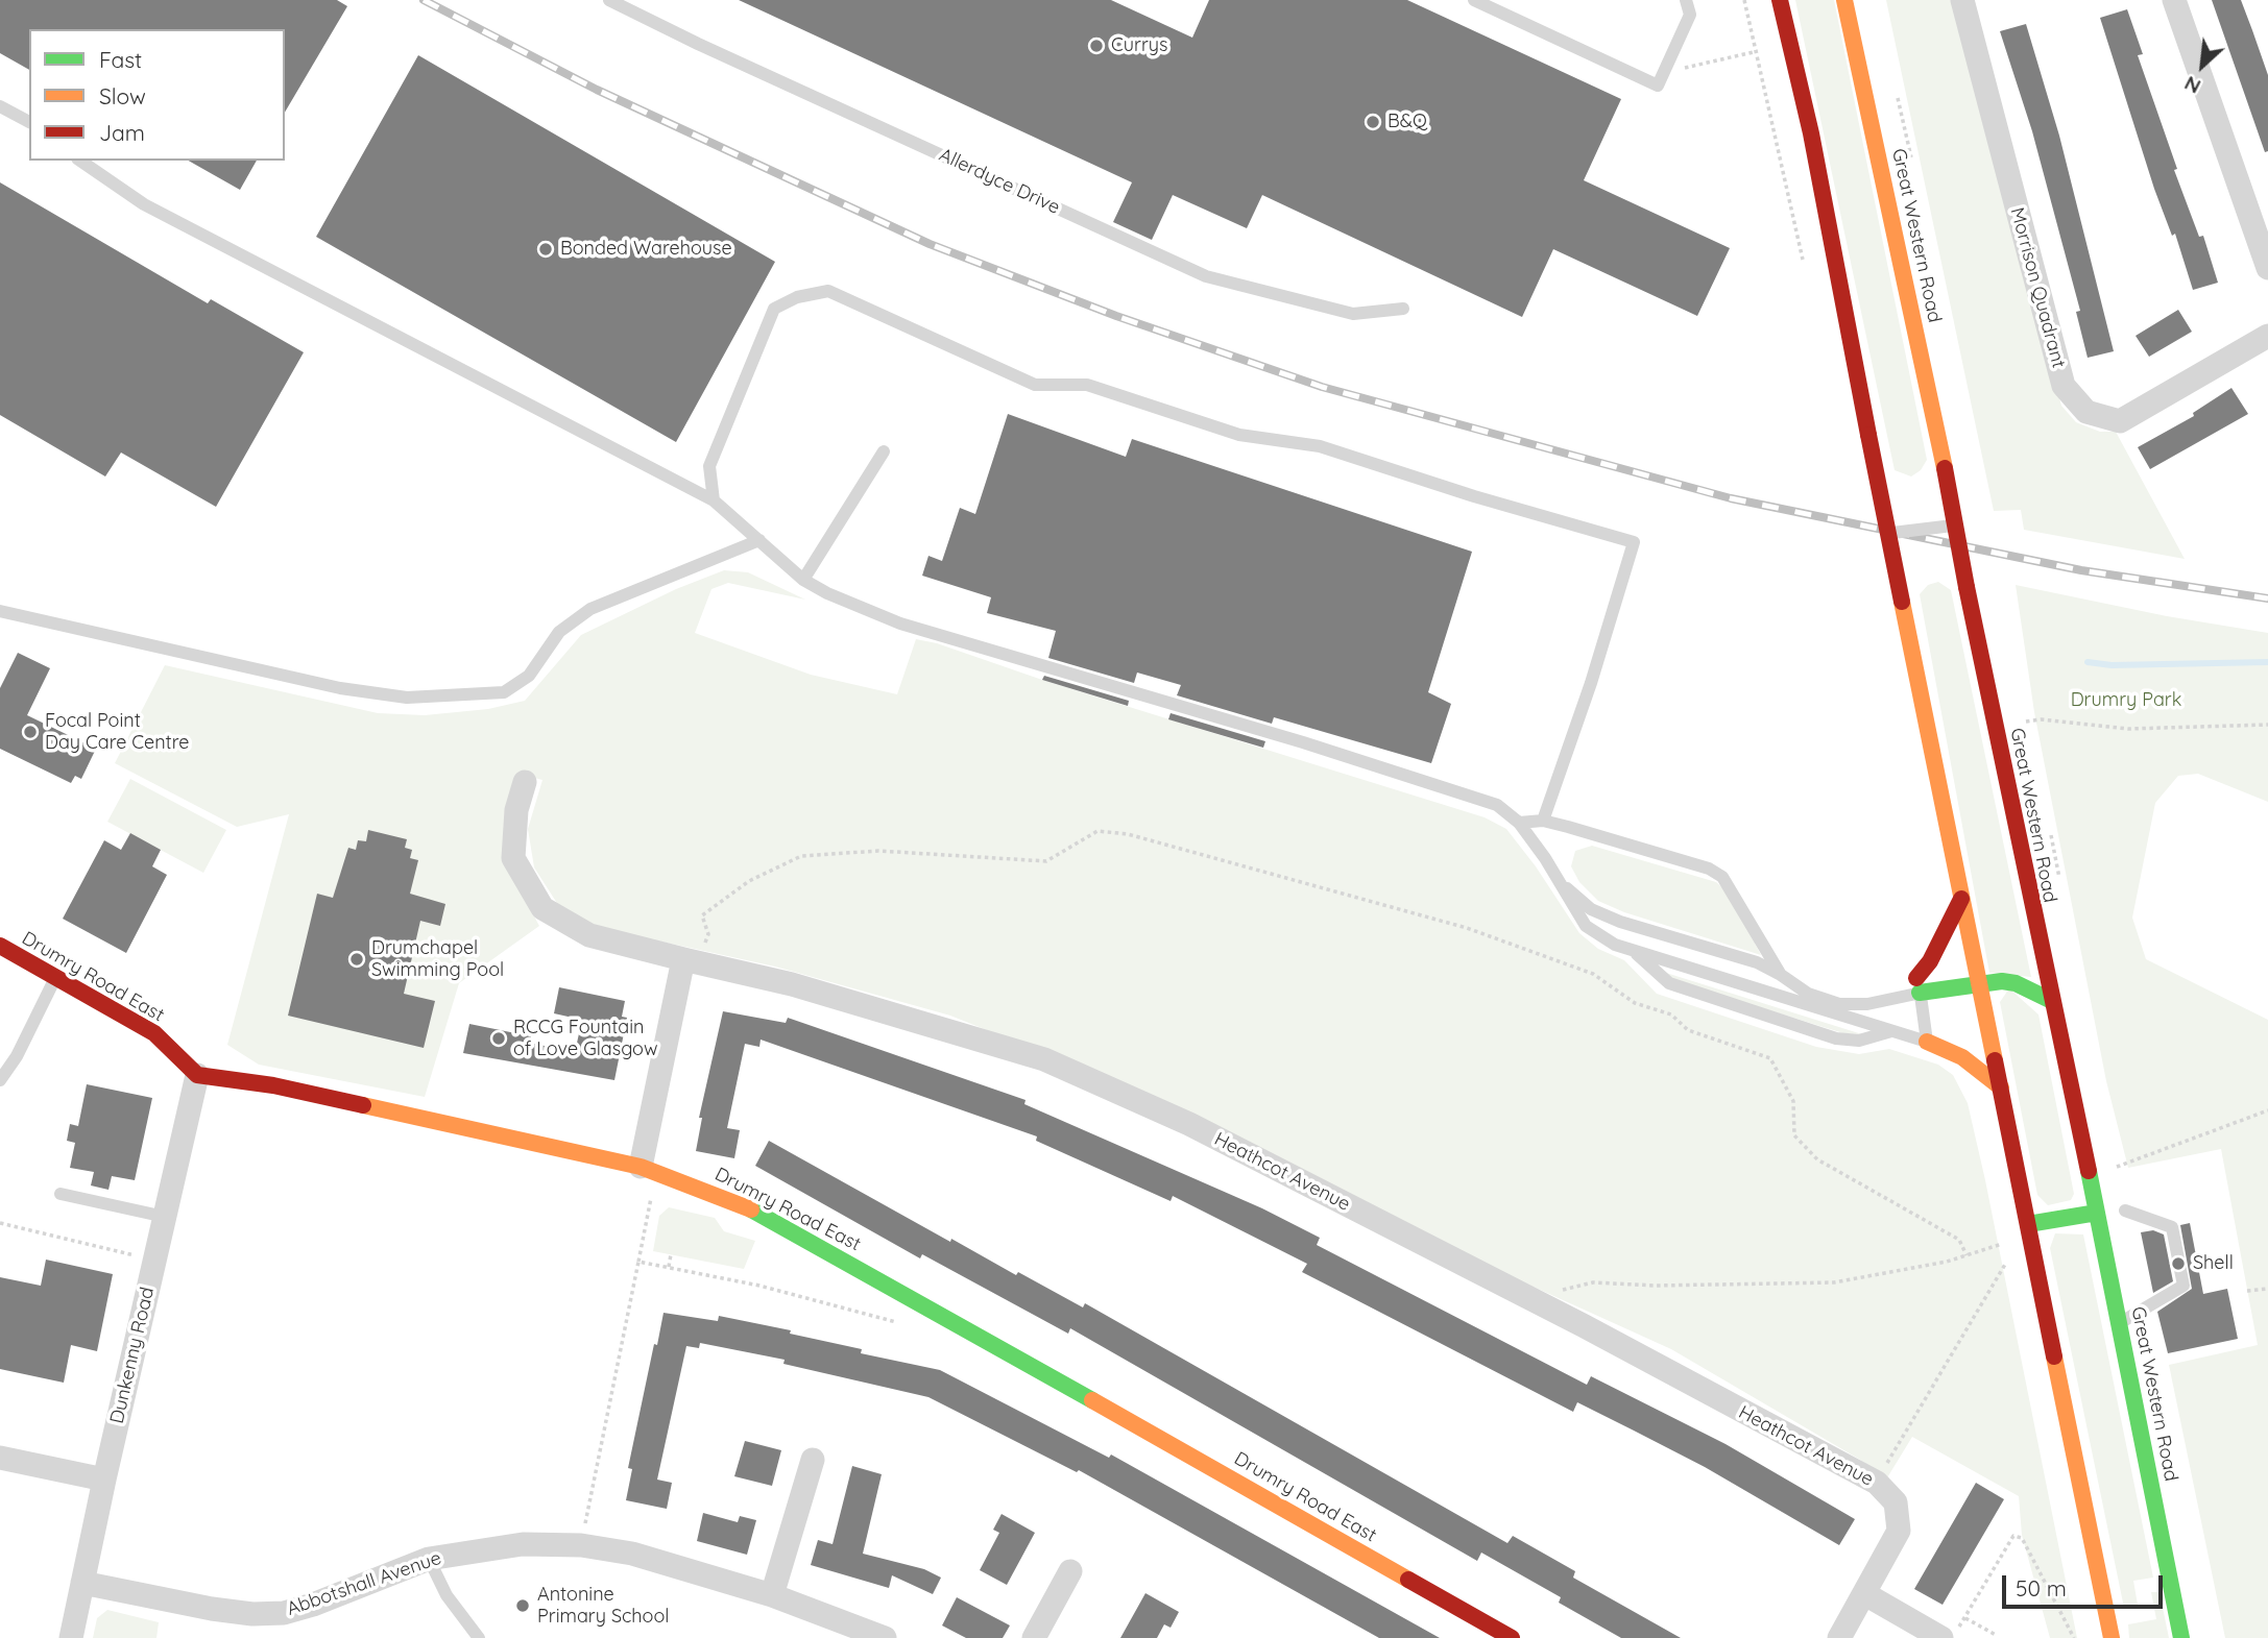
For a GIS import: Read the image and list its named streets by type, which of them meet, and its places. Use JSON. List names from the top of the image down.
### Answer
{
  "streets": {
    "main road": ["Great Western Road", "Drumry Road East"],
    "street": [
      "Morrison Quadrant",
      "Heathcot Avenue",
      "Dunkenny Road",
      "Abbotshall Avenue"
    ],
    "lane": ["Allerdyce Drive"]
  },
  "crossings": [
    ["Drumry Road East", "Dunkenny Road"],
    ["Dunkenny Road", "Abbotshall Avenue"]
  ],
  "parks": ["Drumry Park"],
  "places": [
    "Currys",
    "B&Q",
    "Bonded Warehouse",
    "Focal Point Day Care Centre",
    "Drumchapel Swimming Pool",
    "RCCG Fountain of Love Glasgow",
    "Shell",
    "Antonine Primary School"
  ],
  "legend": ["Fast", "Slow", "Jam"],
  "scale_bar": "50 m",
  "north": "bottom left"
}
